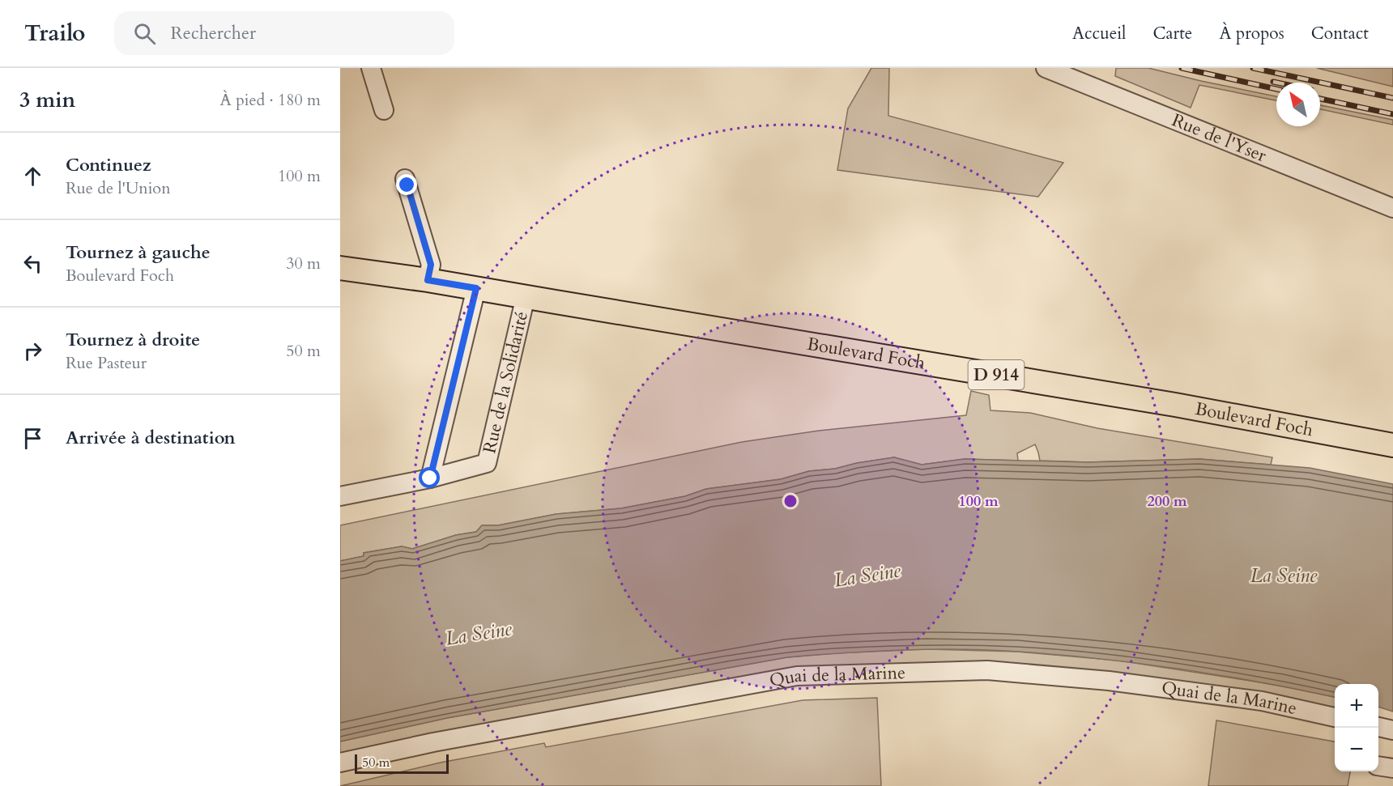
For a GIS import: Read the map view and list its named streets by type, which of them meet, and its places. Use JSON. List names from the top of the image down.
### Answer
{
  "streets": {
    "main road": ["Boulevard Foch", "D 914"],
    "street": ["Rue de l'Yser", "Rue de la Solidarité", "Quai de la Marine"]
  },
  "crossings": [
    ["Boulevard Foch", "Rue de la Solidarité"]
  ],
  "water": ["La Seine"],
  "scale_bar": "50 m",
  "north": "top left",
  "page": {
    "header": "Trailo",
    "search": "Rechercher",
    "nav": [
      "Accueil",
      "Carte",
      "À propos",
      "Contact"
    ],
    "heading": ["3 min", "À pied · 180 m"],
    "list": [
      ["Continuez", "Rue de l'Union", "100 m"],
      ["Tournez à gauche", "Boulevard Foch", "30 m"],
      ["Tournez à droite", "Rue Pasteur", "50 m"],
      "Arrivée à destination"
    ],
    "map_buttons": ["+", "−"],
    "scale": "50 m"
  },
  "rings": ["100 m", "200 m"]
}
